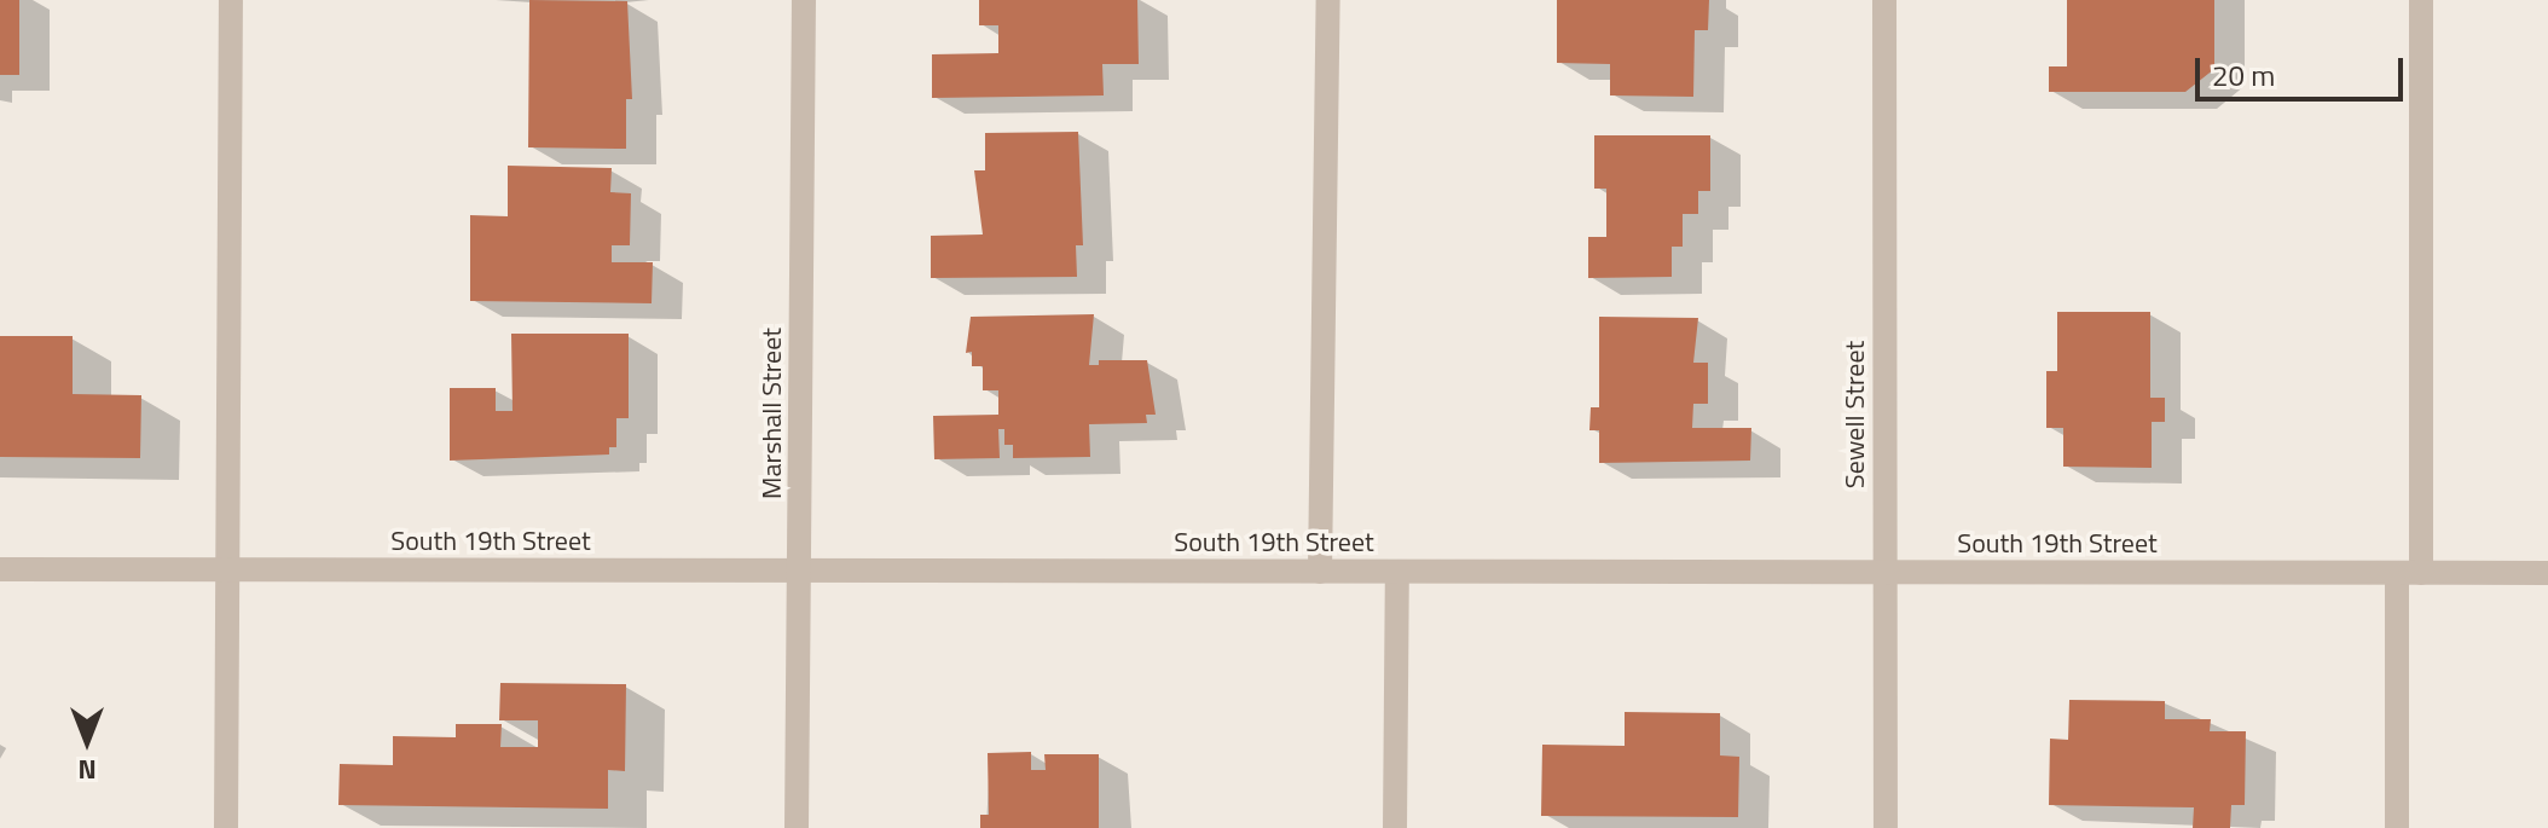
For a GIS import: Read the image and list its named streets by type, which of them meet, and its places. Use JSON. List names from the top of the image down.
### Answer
{
  "streets": {
    "street": ["Marshall Street", "Sewell Street", "South 19th Street"]
  },
  "crossings": [
    ["Marshall Street", "South 19th Street"],
    ["Sewell Street", "South 19th Street"]
  ],
  "scale_bar": "20 m",
  "north": "bottom"
}
